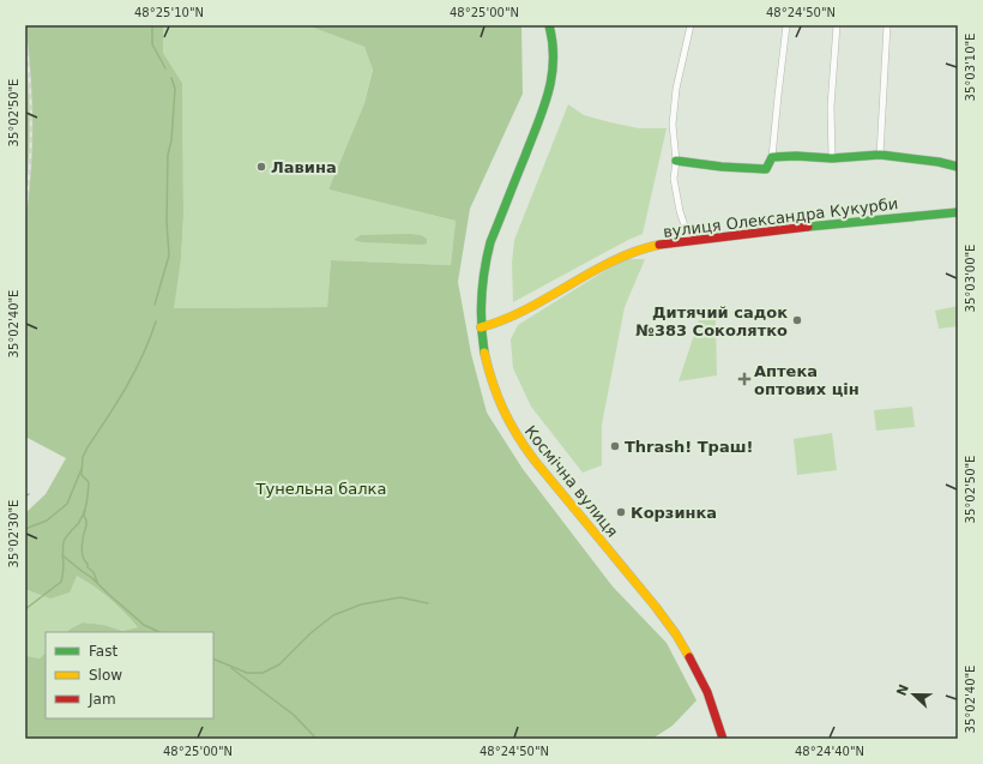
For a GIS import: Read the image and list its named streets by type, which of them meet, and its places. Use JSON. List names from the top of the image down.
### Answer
{
  "streets": {
    "main road": ["вулиця Олександра Кукурби", "Космічна вулиця"]
  },
  "crossings": [
    ["вулиця Олександра Кукурби", "Космічна вулиця"]
  ],
  "parks": ["Тунельна балка"],
  "places": {
    "other": [
      "Лавина",
      "Дитячий садок №383 Соколятко",
      "Thrash! Траш!",
      "Корзинка"
    ],
    "health": ["Аптека оптових цін"]
  },
  "legend": ["Fast", "Slow", "Jam"],
  "north": "left",
  "coordinates": [
    "48°25'10\"N",
    "48°25'00\"N",
    "48°24'50\"N",
    "35°03'10\"E",
    "35°02'50\"E",
    "35°03'00\"E",
    "35°02'40\"E",
    "35°02'30\"E",
    "48°24'40\"N"
  ]
}
